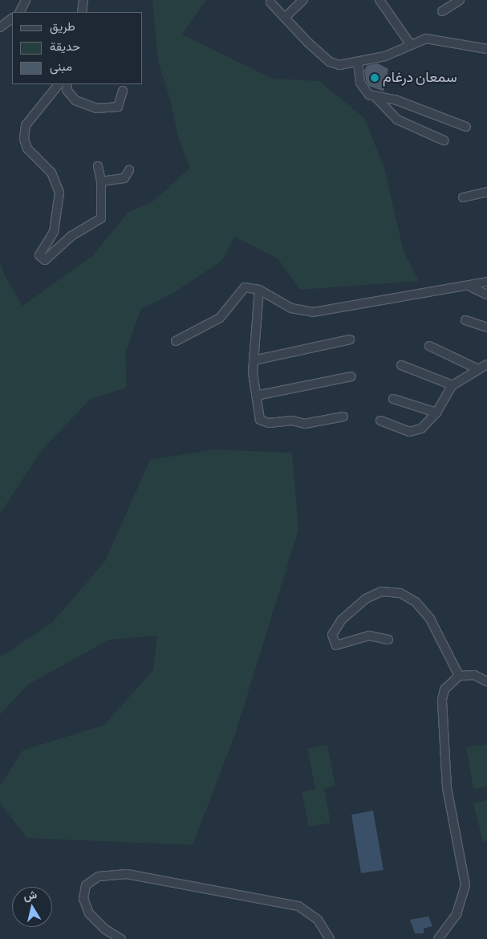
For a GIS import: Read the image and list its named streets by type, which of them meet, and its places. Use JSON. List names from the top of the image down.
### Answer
{
  "places": ["سمعان درغام"],
  "legend": ["طريق", "حديقة", "مبنى"],
  "north": "top"
}
